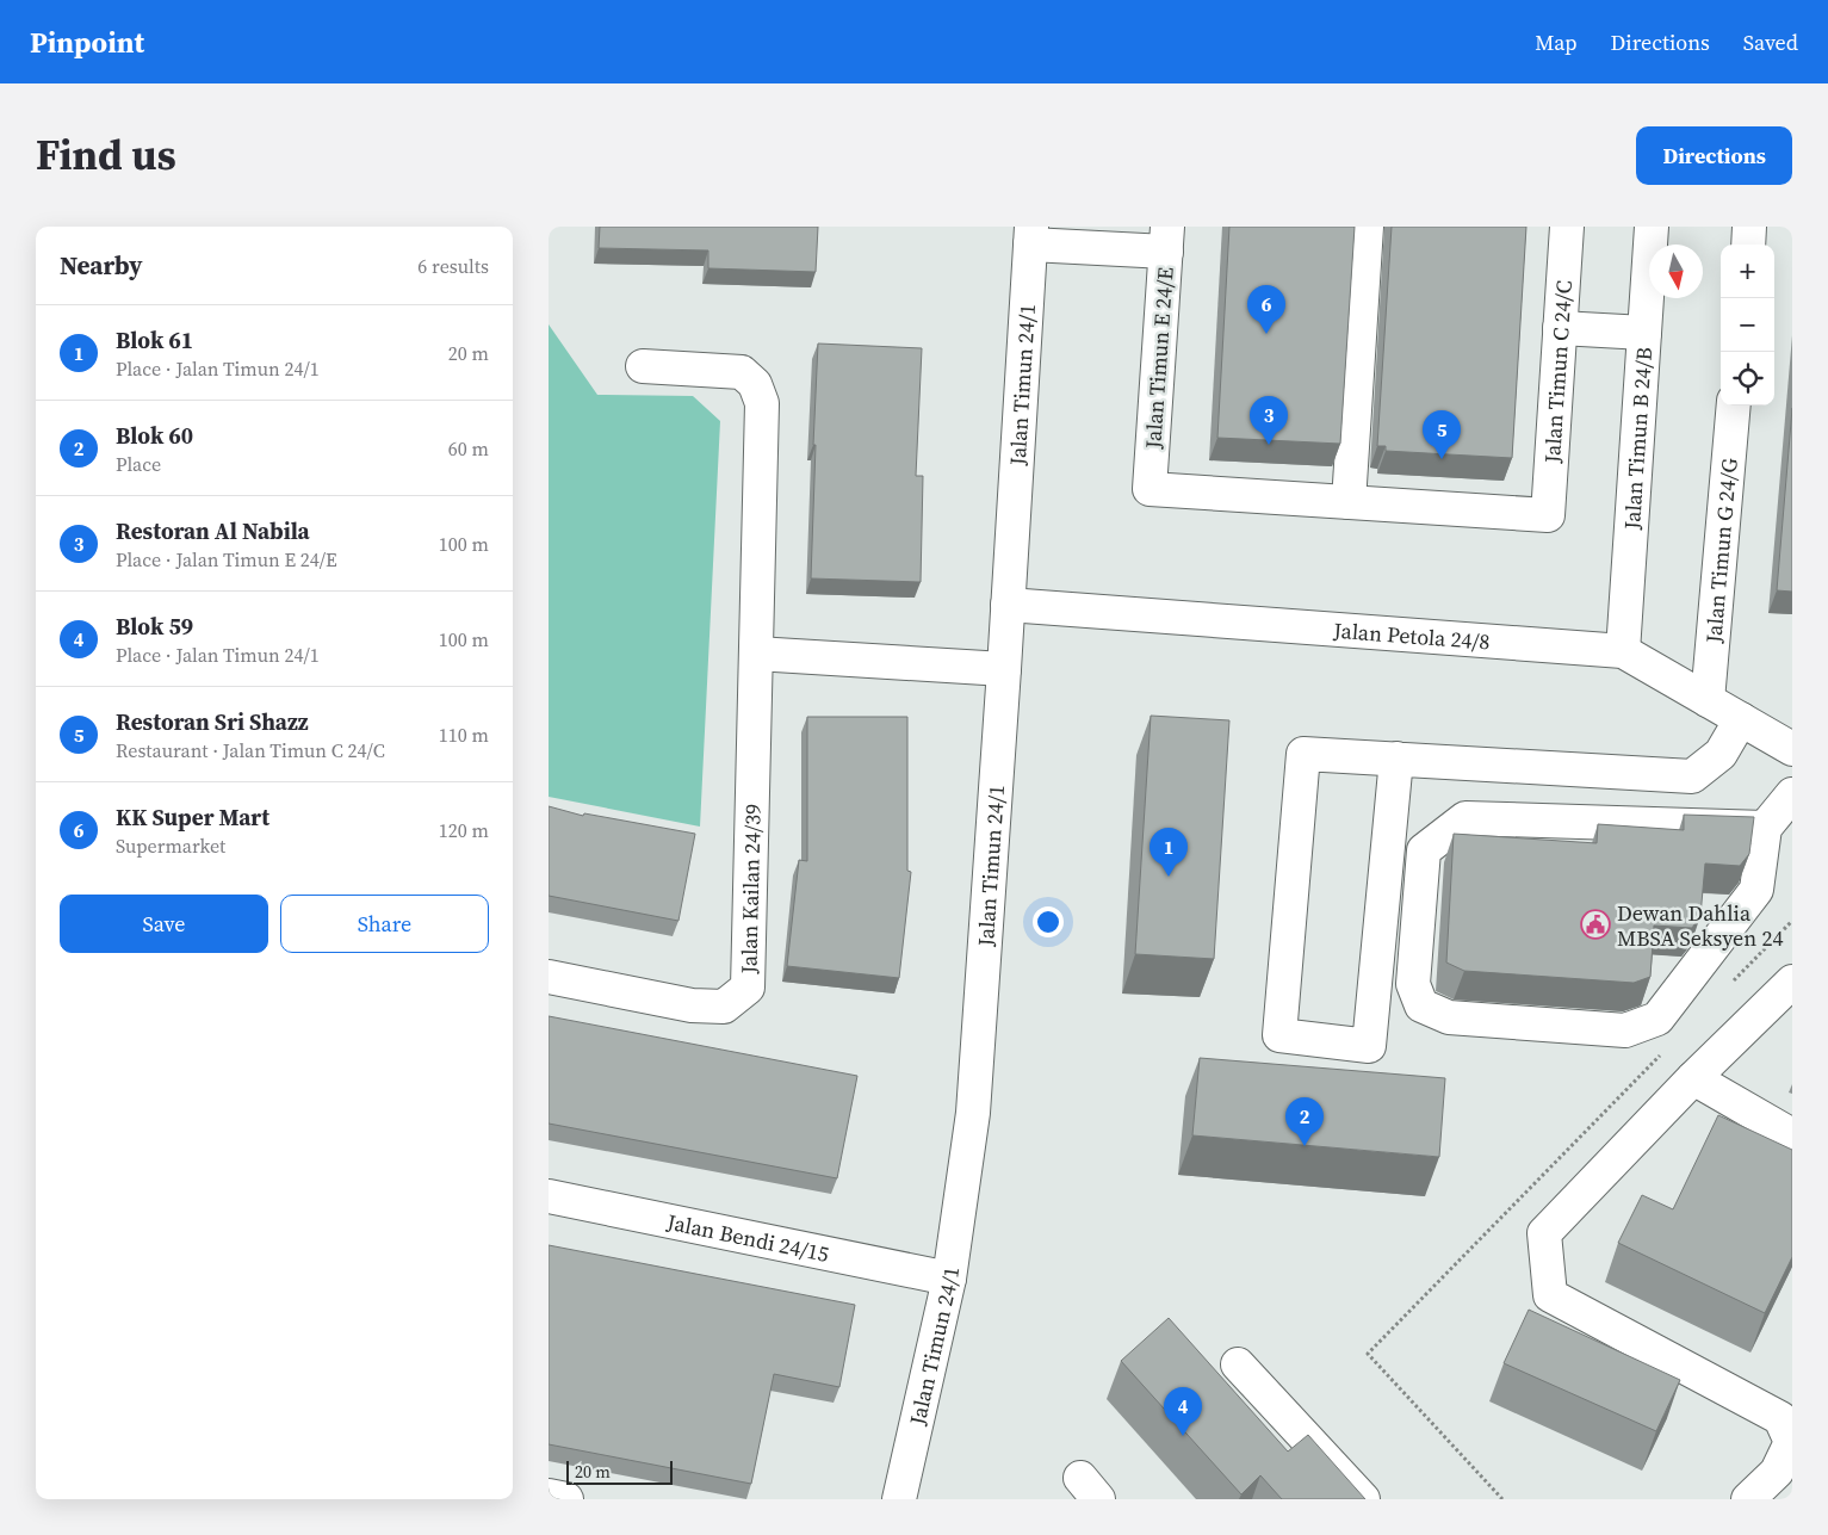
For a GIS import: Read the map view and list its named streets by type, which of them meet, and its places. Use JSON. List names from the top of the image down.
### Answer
{
  "streets": {
    "street": [
      "Jalan Timun E 24/E",
      "Jalan Timun C 24/C",
      "Jalan Timun 24/1",
      "Jalan Timun B 24/B",
      "Jalan Timun G 24/G",
      "Jalan Petola 24/8",
      "Jalan Kailan 24/39",
      "Jalan Bendi 24/15"
    ]
  },
  "crossings": [
    ["Jalan Timun E 24/E", "Jalan Timun C 24/C"],
    ["Jalan Timun 24/1", "Jalan Petola 24/8"],
    ["Jalan Timun 24/1", "Jalan Bendi 24/15"],
    ["Jalan Timun B 24/B", "Jalan Petola 24/8"],
    ["Jalan Timun G 24/G", "Jalan Petola 24/8"]
  ],
  "places": {
    "public building": ["Dewan Dahlia MBSA Seksyen 24"]
  },
  "scale_bar": "20 m",
  "north": "bottom",
  "page": {
    "header": "Pinpoint",
    "nav": ["Map", "Directions", "Saved"],
    "title": "Find us",
    "buttons": [
      "Directions",
      ["Save", "Share"]
    ],
    "heading": ["Nearby", "6 results"],
    "map_buttons": ["+", "−"],
    "pins": [
      "6",
      "3",
      "5",
      "1",
      "2",
      "4"
    ],
    "list": [
      {
        "mark": "1",
        "name": "Blok 61",
        "note": "Place · Jalan Timun 24/1",
        "value": "20 m"
      },
      {
        "mark": "2",
        "name": "Blok 60",
        "note": "Place",
        "value": "60 m"
      },
      {
        "mark": "3",
        "name": "Restoran Al Nabila",
        "note": "Place · Jalan Timun E 24/E",
        "value": "100 m"
      },
      {
        "mark": "4",
        "name": "Blok 59",
        "note": "Place · Jalan Timun 24/1",
        "value": "100 m"
      },
      {
        "mark": "5",
        "name": "Restoran Sri Shazz",
        "note": "Restaurant · Jalan Timun C 24/C",
        "value": "110 m"
      },
      {
        "mark": "6",
        "name": "KK Super Mart",
        "note": "Supermarket",
        "value": "120 m"
      }
    ],
    "scale": "20 m"
  }
}
